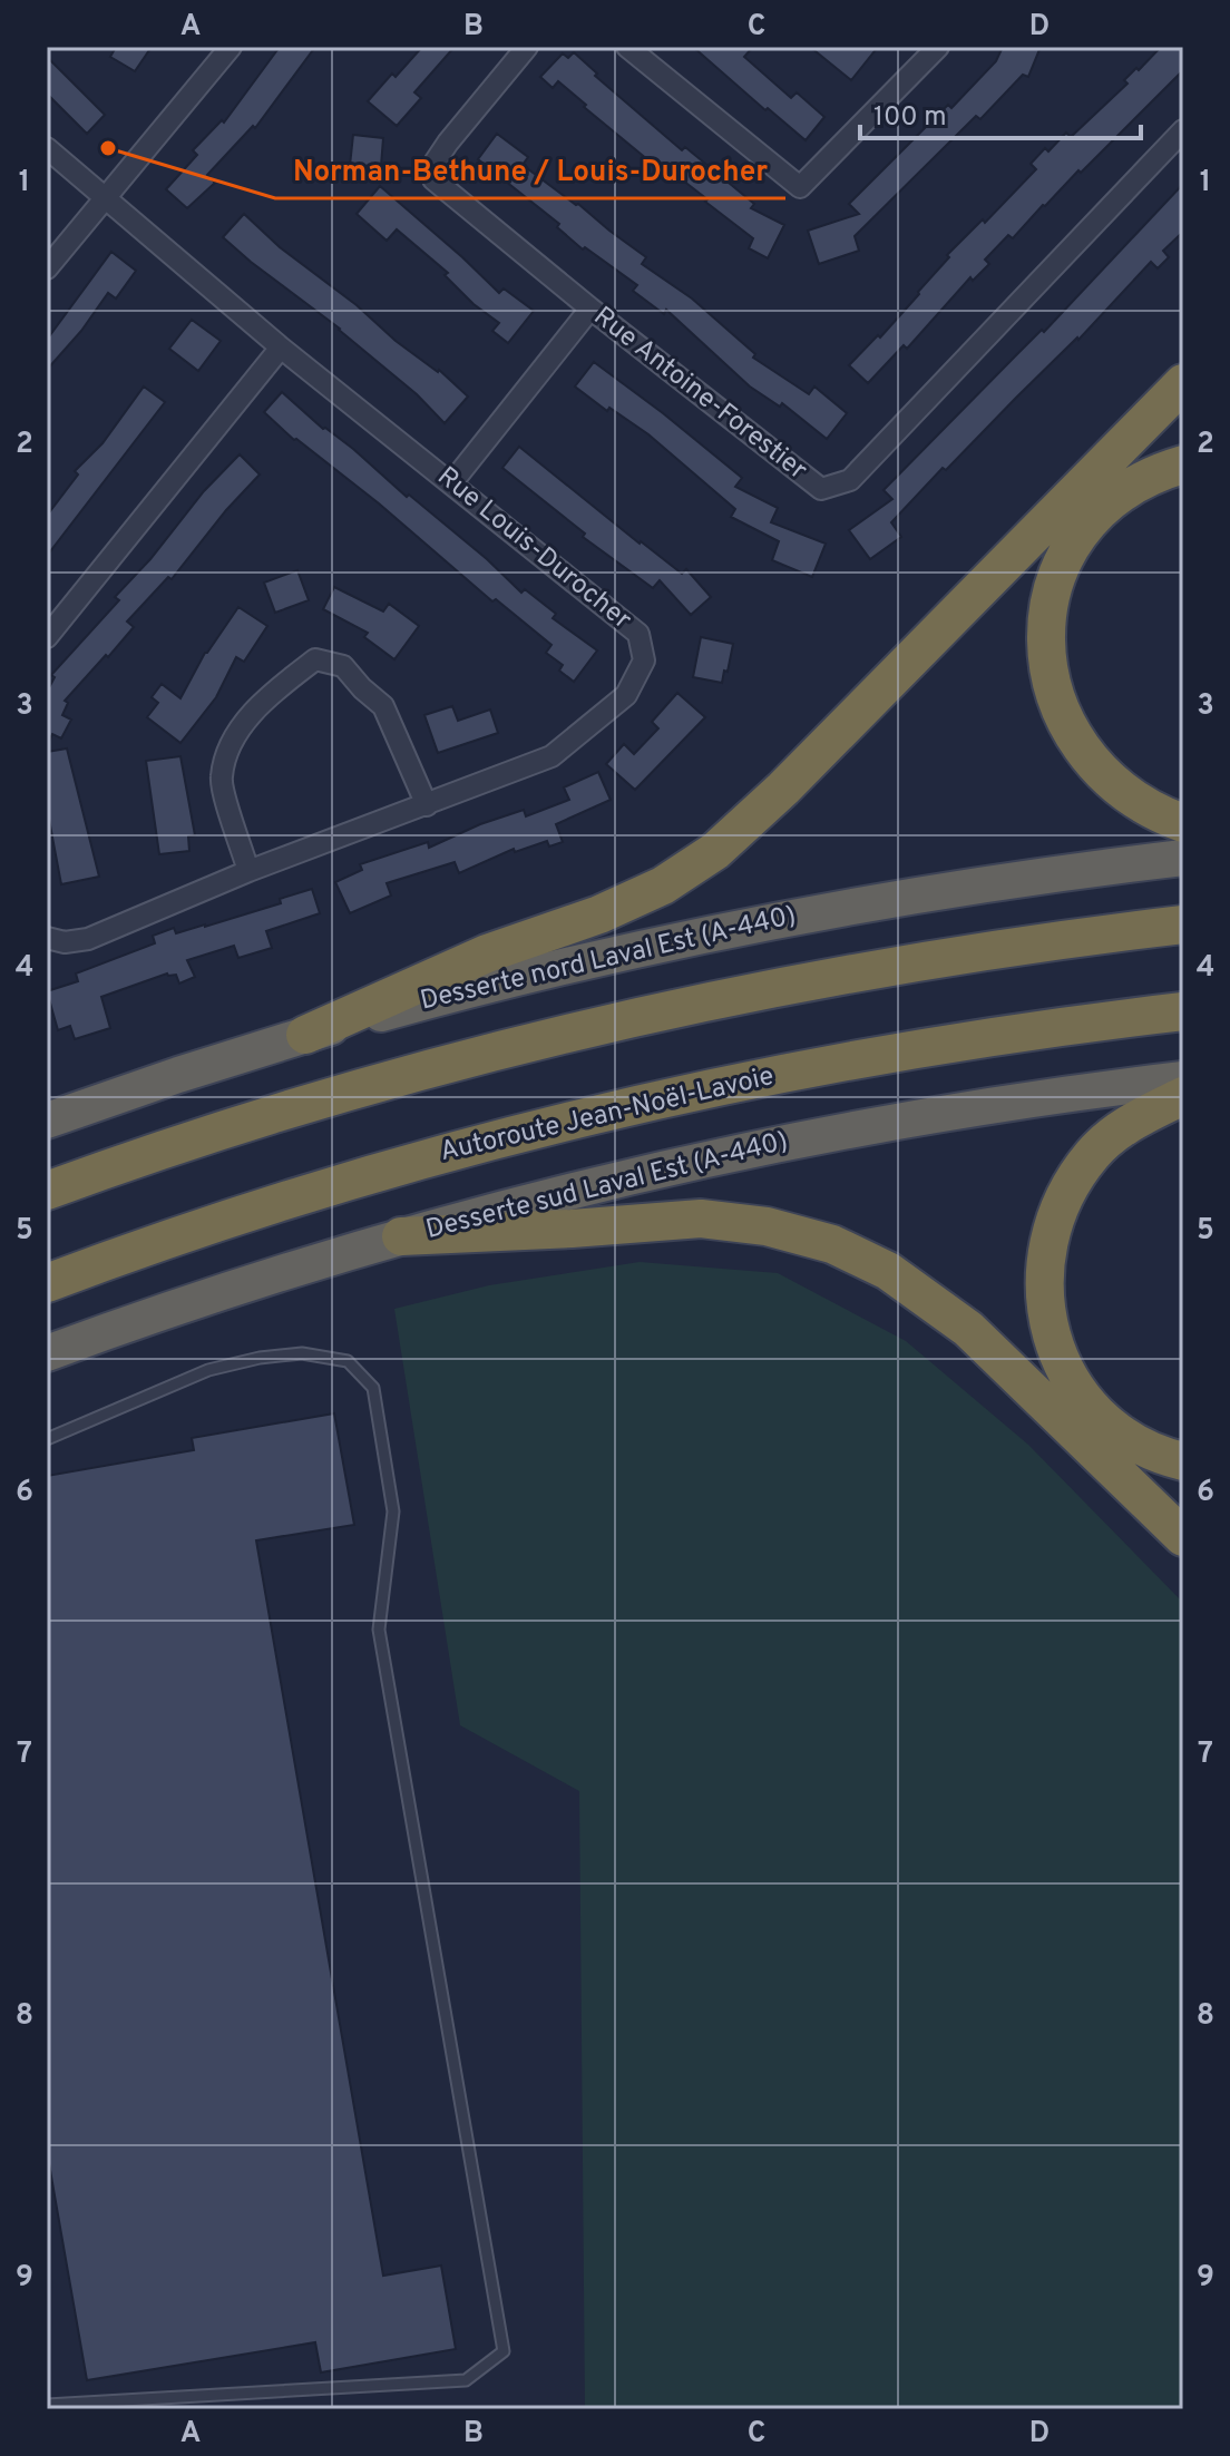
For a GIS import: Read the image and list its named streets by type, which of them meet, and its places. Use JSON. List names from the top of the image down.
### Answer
{
  "streets": {
    "highway": ["Desserte nord Laval Est (A-440)", "Autoroute Jean-Noël-Lavoie", "Desserte sud Laval Est (A-440)"],
    "street": ["Rue Antoine-Forestier", "Rue Louis-Durocher"]
  },
  "places": ["Norman-Bethune / Louis-Durocher"],
  "scale_bar": "100 m",
  "grid": {
    "columns": [
      "A",
      "B",
      "C",
      "D"
    ],
    "rows": [
      "1",
      "2",
      "3",
      "4",
      "5",
      "6",
      "7",
      "8",
      "9"
    ]
  }
}
